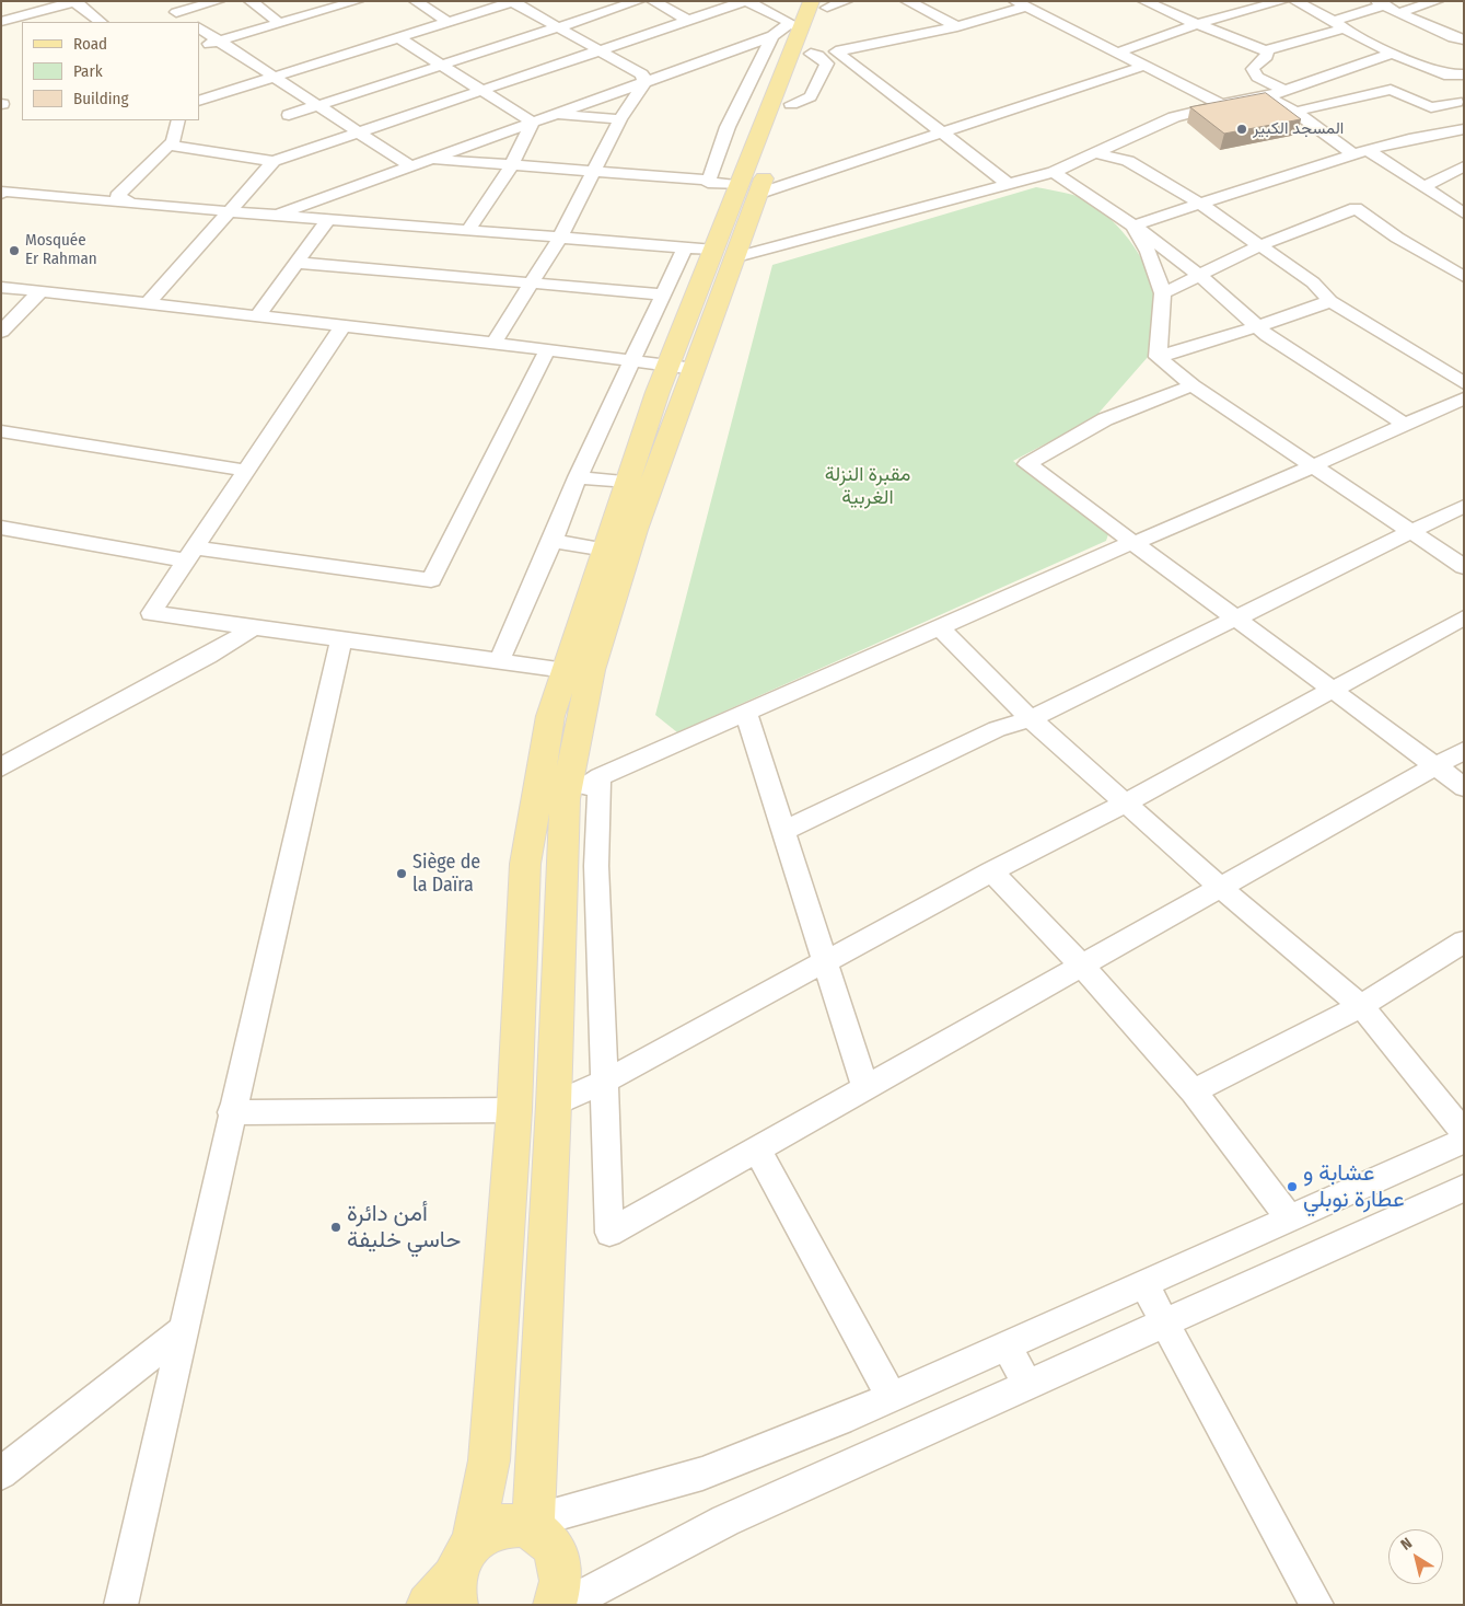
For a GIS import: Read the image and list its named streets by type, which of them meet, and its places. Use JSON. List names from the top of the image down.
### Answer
{
  "parks": ["مقبرة النزلة الغربية"],
  "places": [
    "المسجد الكبير",
    "Mosquée Er Rahman",
    "Siège de la Daïra",
    "عشابة و عطارة نوبلي",
    "أمن دائرة حاسي خليفة"
  ],
  "legend": ["Road", "Park", "Building"],
  "north": "top left"
}
